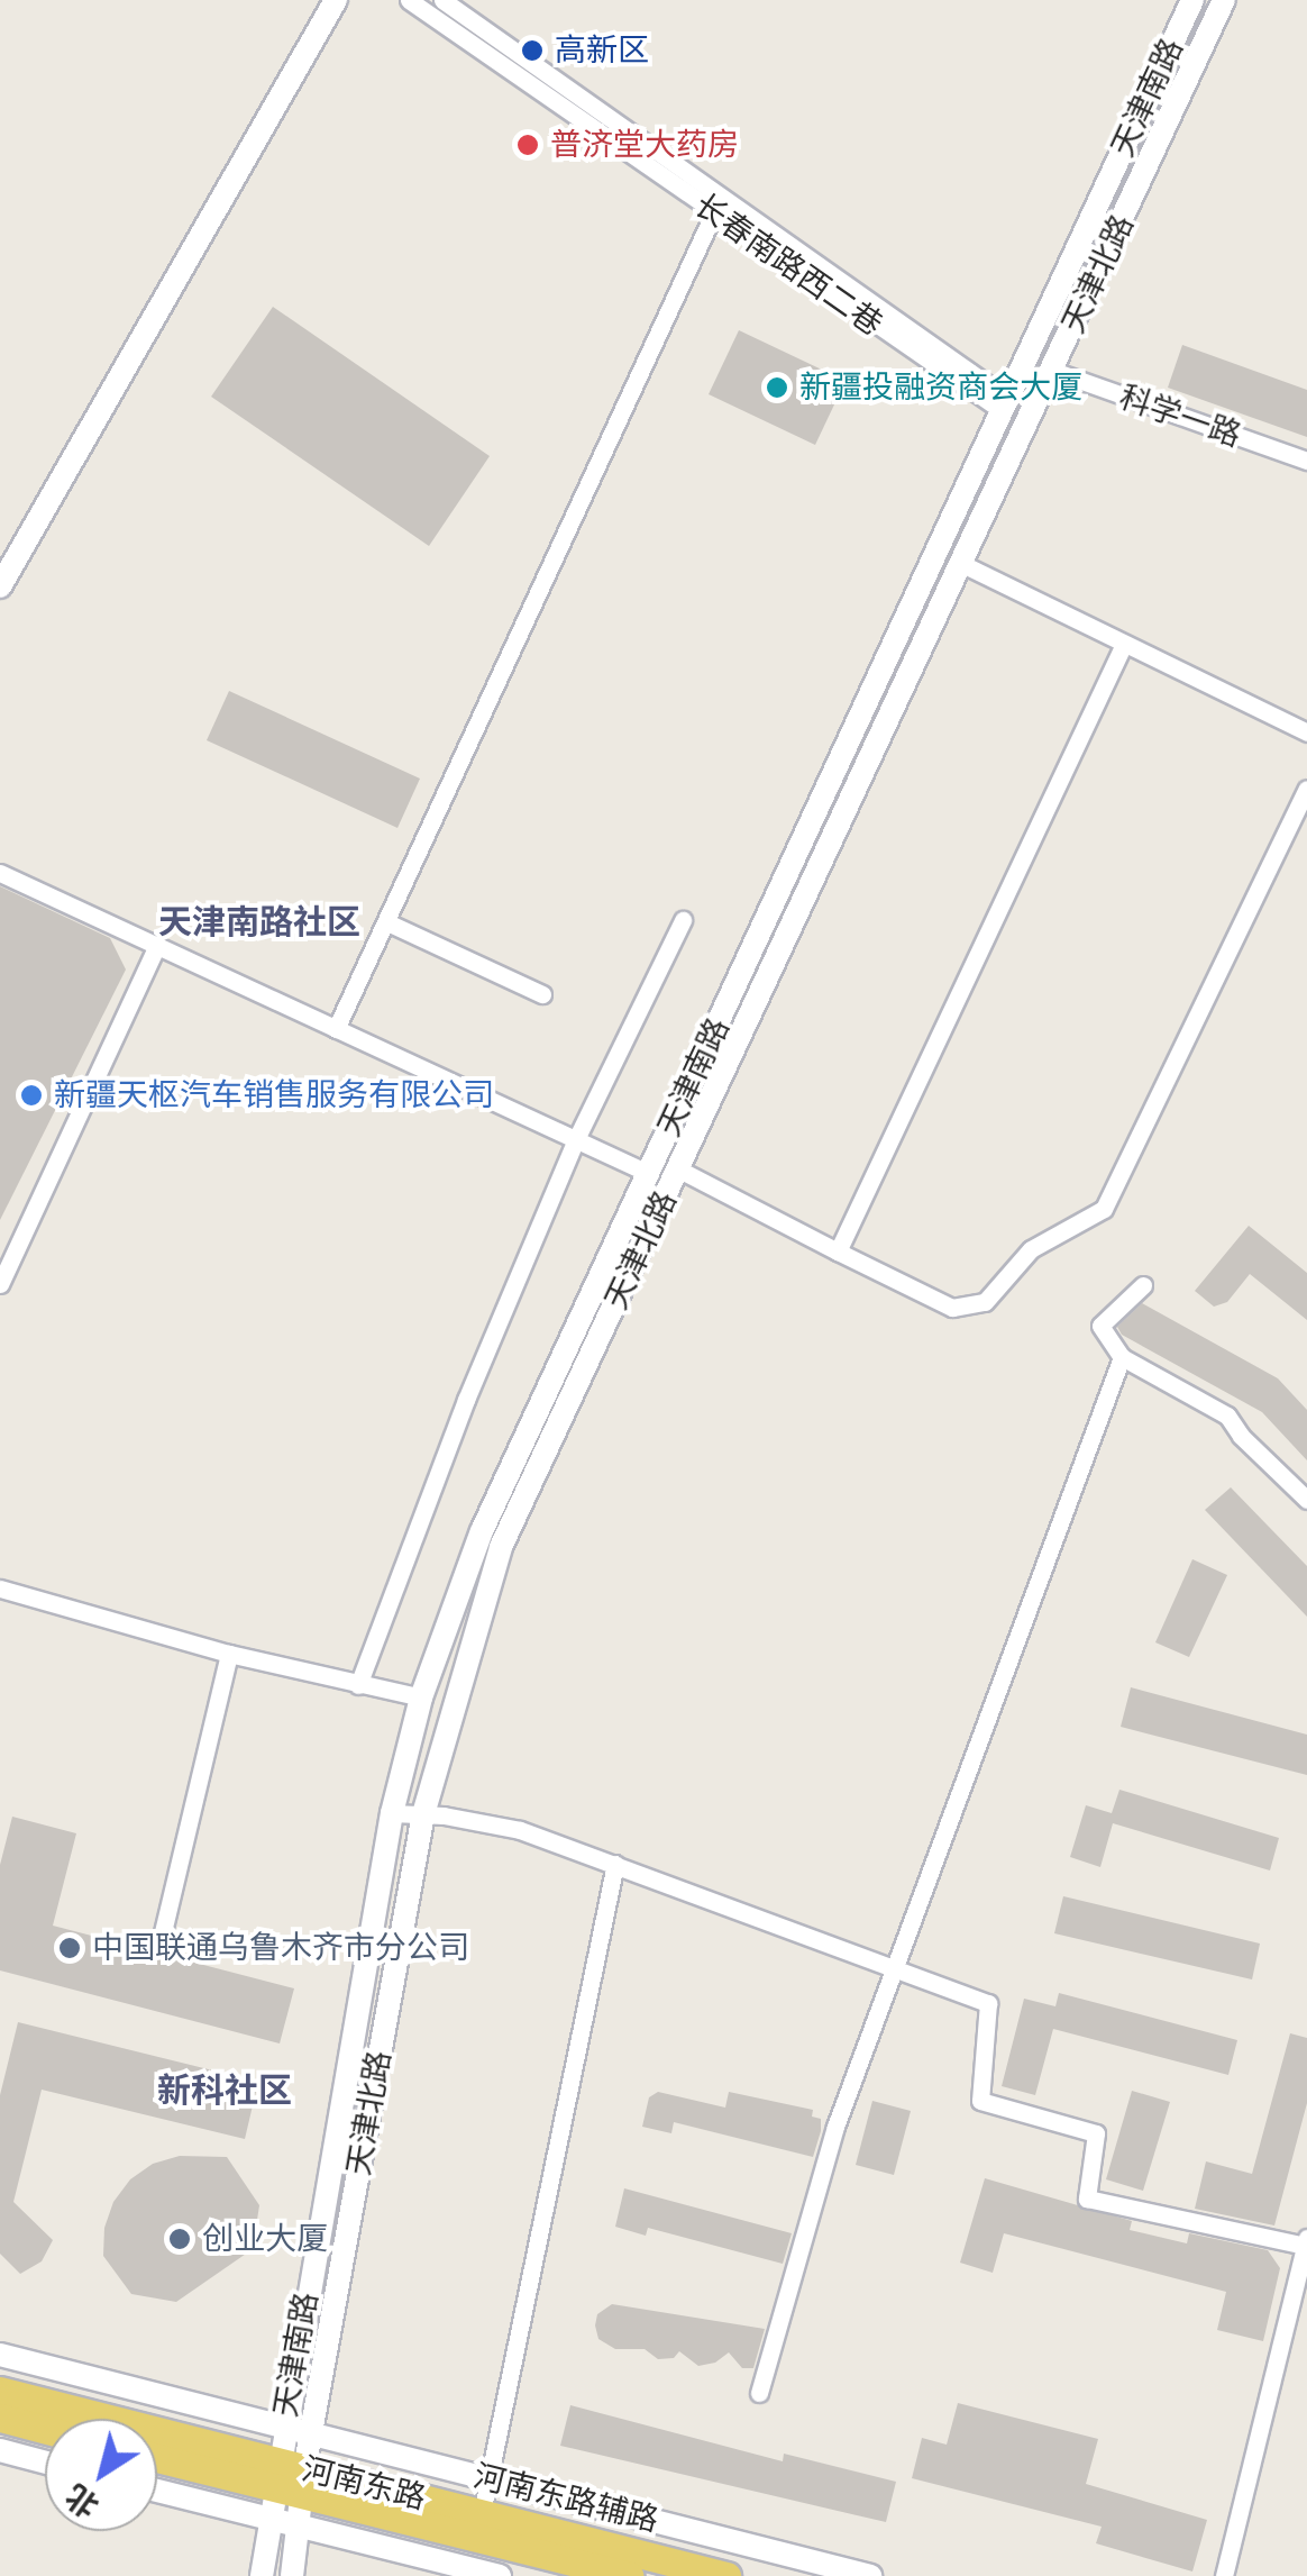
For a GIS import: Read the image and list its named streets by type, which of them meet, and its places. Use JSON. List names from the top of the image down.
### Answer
{
  "streets": {
    "main road": ["河南东路"],
    "street": [
      "天津南路",
      "长春南路西二巷",
      "天津北路",
      "科学一路",
      "河南东路辅路"
    ]
  },
  "crossings": [
    ["天津南路", "长春南路西二巷"],
    ["天津南路", "天津北路"],
    ["天津南路", "河南东路"],
    ["天津南路", "河南东路辅路"],
    ["天津北路", "科学一路"],
    ["天津北路", "河南东路"],
    ["天津北路", "河南东路辅路"]
  ],
  "districts": ["天津南路社区", "新科社区"],
  "places": [
    "高新区",
    "普济堂大药房",
    "新疆投融资商会大厦",
    "新疆天枢汽车销售服务有限公司",
    "中国联通乌鲁木齐市分公司",
    "创业大厦"
  ],
  "north": "bottom left"
}
